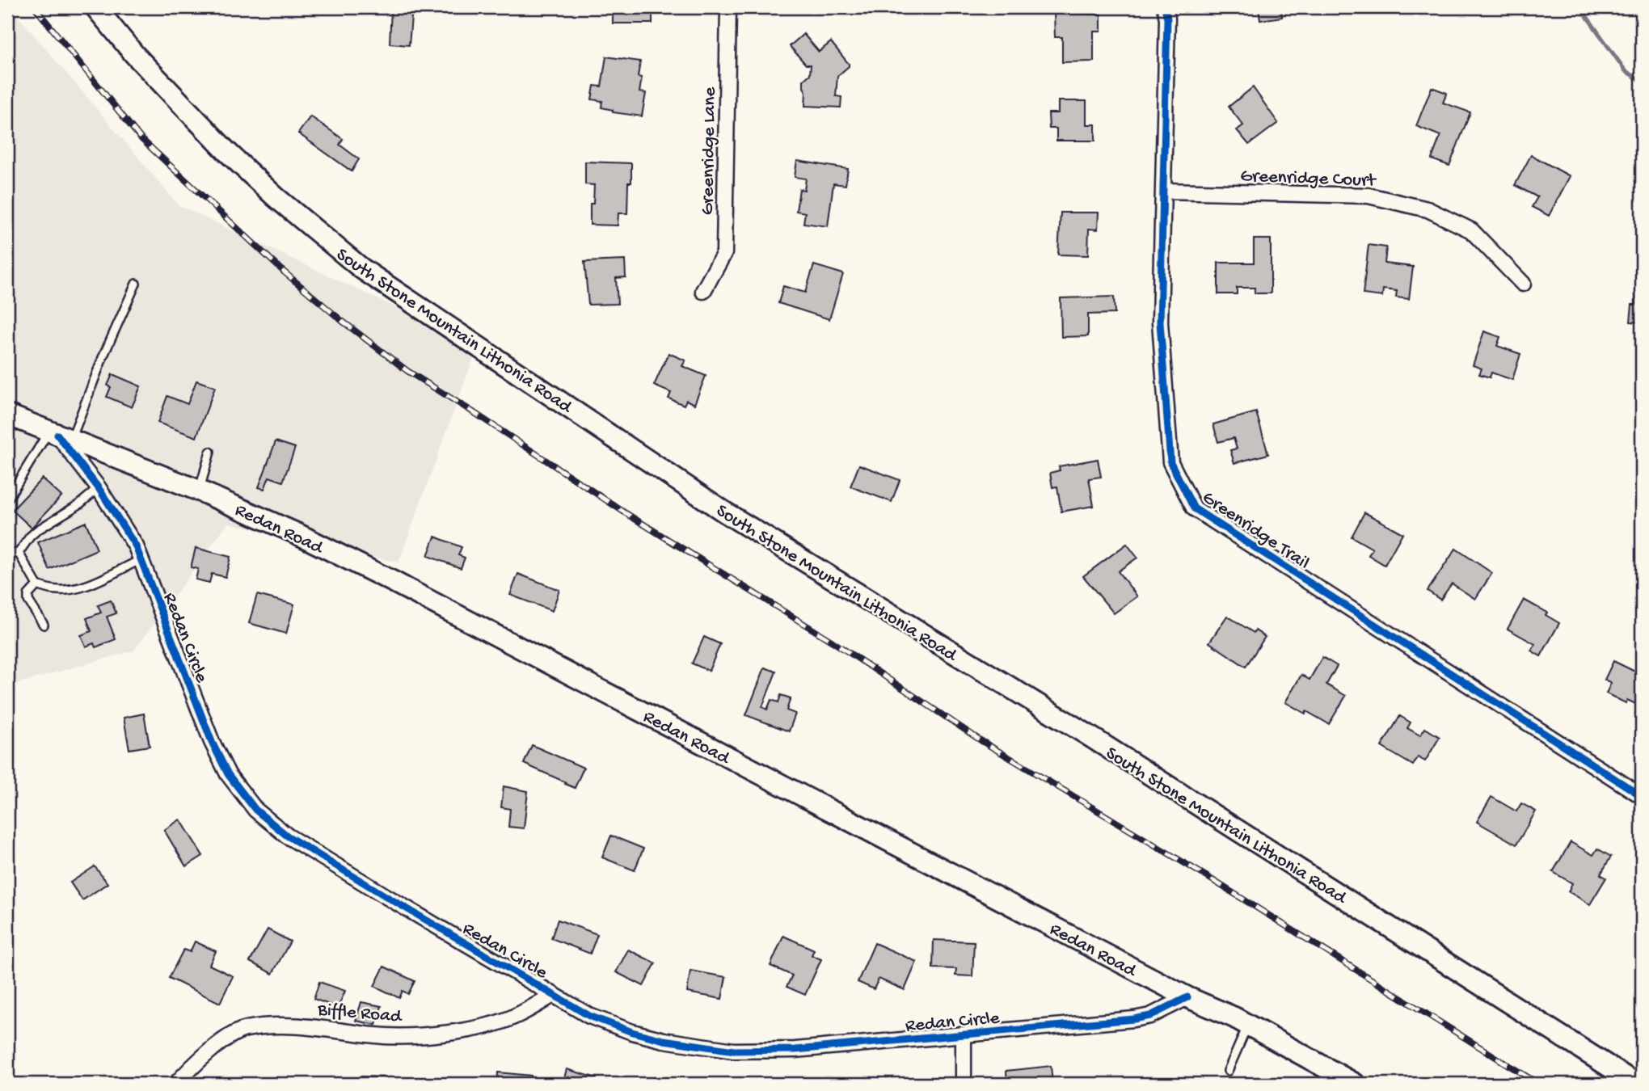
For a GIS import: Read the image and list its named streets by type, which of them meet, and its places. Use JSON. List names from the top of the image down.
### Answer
{
  "streets": {
    "main road": ["South Stone Mountain Lithonia Road", "Redan Road"],
    "street": [
      "Greenridge Lane",
      "Greenridge Court",
      "Greenridge Trail",
      "Redan Circle",
      "Biffle Road"
    ]
  },
  "crossings": [
    ["Greenridge Court", "Greenridge Trail"],
    ["Redan Road", "Redan Circle"],
    ["Redan Circle", "Biffle Road"]
  ]
}
